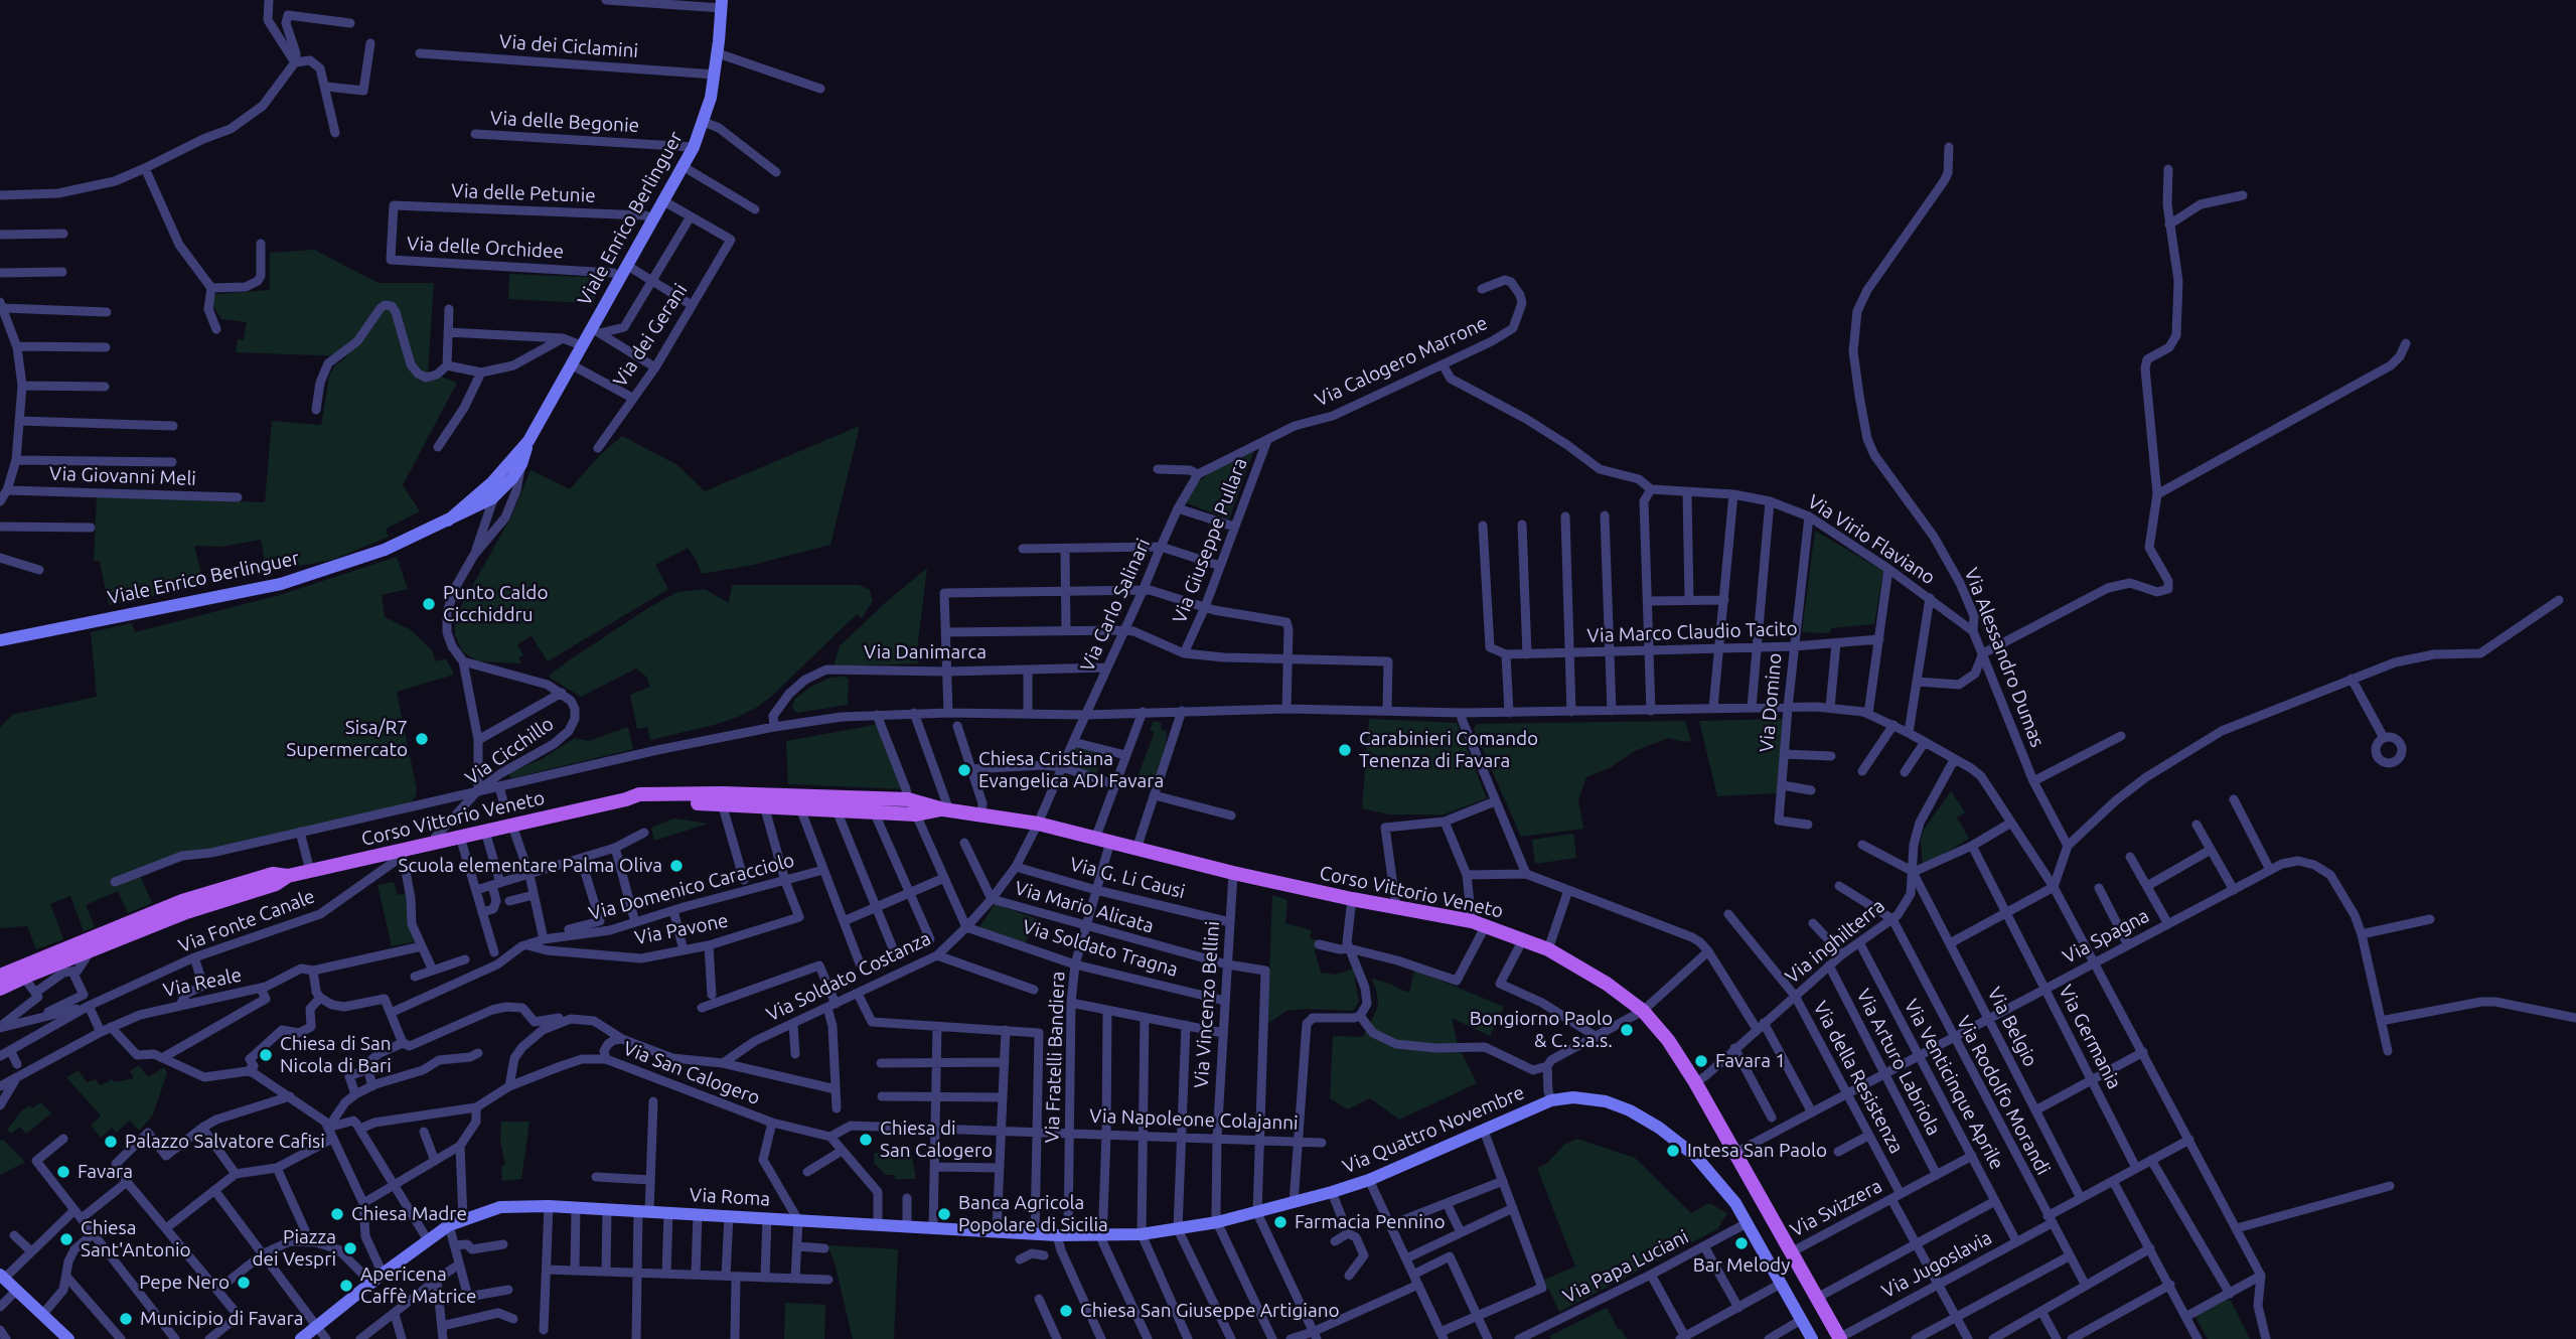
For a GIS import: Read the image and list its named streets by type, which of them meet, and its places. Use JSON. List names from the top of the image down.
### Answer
{
  "streets": {
    "main road": ["Corso Vittorio Veneto"],
    "street": [
      "Via dei Ciclamini",
      "Via delle Begonie",
      "Via delle Petunie",
      "Viale Enrico Berlinguer",
      "Via delle Orchidee",
      "Via dei Gerani",
      "Via Calogero Marrone",
      "Via Giovanni Meli",
      "Via Virio Flaviano",
      "Via Giuseppe Pullara",
      "Via Carlo Salinari",
      "Via Marco Claudio Tacito",
      "Via Danimarca",
      "Via Alessandro Dumas",
      "Via Domino",
      "Via Cicchillo",
      "Via G. Li Causi",
      "Via Domenico Caracciolo",
      "Via Mario Alicata",
      "Via Fonte Canale",
      "Via Pavone",
      "Via Spagna",
      "Via inghilterra",
      "Via Soldato Tragna",
      "Via Soldato Costanza",
      "Via Reale",
      "Via Vincenzo Bellini",
      "Via Belgio",
      "Via Germania",
      "Via Fratelli Bandiera",
      "Via Arturo Labriola",
      "Via San Calogero",
      "Via della Resistenza",
      "Via Venticinque Aprile",
      "Via Rodolfo Morandi",
      "Via Napoleone Colajanni",
      "Via Quattro Novembre",
      "Via Roma",
      "Via Svizzera",
      "Via Jugoslavia",
      "Via Papa Luciani"
    ]
  },
  "crossings": [
    ["Via dei Ciclamini", "Viale Enrico Berlinguer"],
    ["Via delle Begonie", "Viale Enrico Berlinguer"],
    ["Via delle Petunie", "Viale Enrico Berlinguer"],
    ["Via delle Petunie", "Via delle Orchidee"],
    ["Viale Enrico Berlinguer", "Via delle Orchidee"],
    ["Via Calogero Marrone", "Via Virio Flaviano"],
    ["Via Calogero Marrone", "Via Giuseppe Pullara"],
    ["Via Virio Flaviano", "Via Alessandro Dumas"],
    ["Via Virio Flaviano", "Via Domino"],
    ["Via Carlo Salinari", "Via Danimarca"],
    ["Via Carlo Salinari", "Corso Vittorio Veneto"],
    ["Via Carlo Salinari", "Via Soldato Costanza"],
    ["Via Marco Claudio Tacito", "Via Domino"],
    ["Via Cicchillo", "Corso Vittorio Veneto"],
    ["Corso Vittorio Veneto", "Via Fonte Canale"],
    ["Corso Vittorio Veneto", "Via Spagna"],
    ["Corso Vittorio Veneto", "Via inghilterra"],
    ["Corso Vittorio Veneto", "Via Soldato Costanza"],
    ["Corso Vittorio Veneto", "Via Vincenzo Bellini"],
    ["Corso Vittorio Veneto", "Via Fratelli Bandiera"],
    ["Corso Vittorio Veneto", "Via Svizzera"],
    ["Corso Vittorio Veneto", "Via Jugoslavia"],
    ["Via G. Li Causi", "Via Soldato Costanza"],
    ["Via G. Li Causi", "Via Vincenzo Bellini"],
    ["Via G. Li Causi", "Via Fratelli Bandiera"],
    ["Via Domenico Caracciolo", "Via Pavone"],
    ["Via Mario Alicata", "Via Soldato Costanza"],
    ["Via Mario Alicata", "Via Vincenzo Bellini"],
    ["Via Mario Alicata", "Via Fratelli Bandiera"],
    ["Via Mario Alicata", "Via Napoleone Colajanni"],
    ["Via Spagna", "Via Belgio"],
    ["Via Spagna", "Via Germania"],
    ["Via Spagna", "Via Arturo Labriola"],
    ["Via Spagna", "Via della Resistenza"],
    ["Via Spagna", "Via Venticinque Aprile"],
    ["Via Spagna", "Via Rodolfo Morandi"],
    ["Via inghilterra", "Via Belgio"],
    ["Via inghilterra", "Via Arturo Labriola"],
    ["Via inghilterra", "Via della Resistenza"],
    ["Via inghilterra", "Via Venticinque Aprile"],
    ["Via inghilterra", "Via Rodolfo Morandi"],
    ["Via Soldato Tragna", "Via Soldato Costanza"],
    ["Via Soldato Tragna", "Via Vincenzo Bellini"],
    ["Via Soldato Tragna", "Via Fratelli Bandiera"],
    ["Via Vincenzo Bellini", "Via Napoleone Colajanni"],
    ["Via Vincenzo Bellini", "Via Quattro Novembre"],
    ["Via Belgio", "Via Jugoslavia"],
    ["Via Germania", "Via Jugoslavia"],
    ["Via Fratelli Bandiera", "Via Napoleone Colajanni"],
    ["Via Fratelli Bandiera", "Via Quattro Novembre"],
    ["Via Arturo Labriola", "Via Svizzera"],
    ["Via San Calogero", "Via Napoleone Colajanni"],
    ["Via della Resistenza", "Via Svizzera"],
    ["Via della Resistenza", "Via Jugoslavia"],
    ["Via Venticinque Aprile", "Via Svizzera"],
    ["Via Venticinque Aprile", "Via Jugoslavia"],
    ["Via Rodolfo Morandi", "Via Jugoslavia"],
    ["Via Quattro Novembre", "Via Roma"]
  ],
  "places": [
    "Punto Caldo Cicchiddru",
    "Sisa/R7 Supermercato",
    "Carabinieri Comando Tenenza di Favara",
    "Chiesa Cristiana Evangelica ADI Favara",
    "Scuola elementare Palma Oliva",
    "Bongiorno Paolo & C. s.a.s.",
    "Chiesa di San Nicola di Bari",
    "Favara 1",
    "Chiesa di San Calogero",
    "Palazzo Salvatore Cafisi",
    "Intesa San Paolo",
    "Favara",
    "Chiesa Madre",
    "Banca Agricola Popolare di Sicilia",
    "Farmacia Pennino",
    "Chiesa Sant'Antonio",
    "Bar Melody",
    "Piazza dei Vespri",
    "Pepe Nero",
    "Apericena Caffè Matrice",
    "Chiesa San Giuseppe Artigiano",
    "Municipio di Favara"
  ]
}
